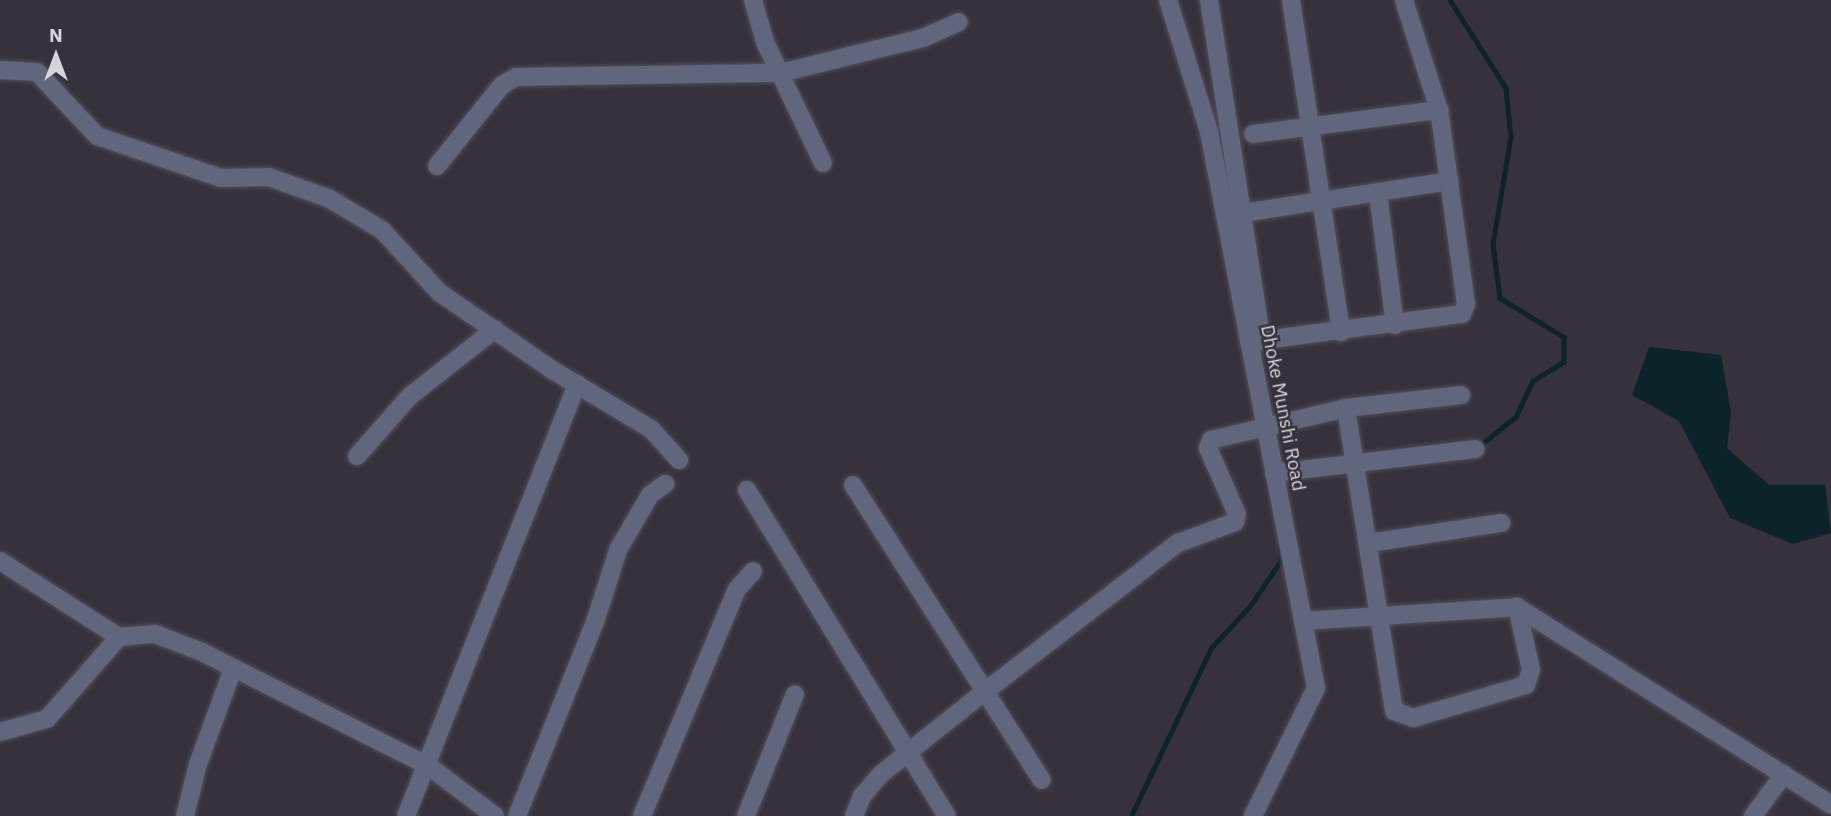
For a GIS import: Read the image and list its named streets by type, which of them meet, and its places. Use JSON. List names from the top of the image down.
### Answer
{
  "streets": {
    "street": ["Dhoke Munshi Road"]
  },
  "north": "top"
}
